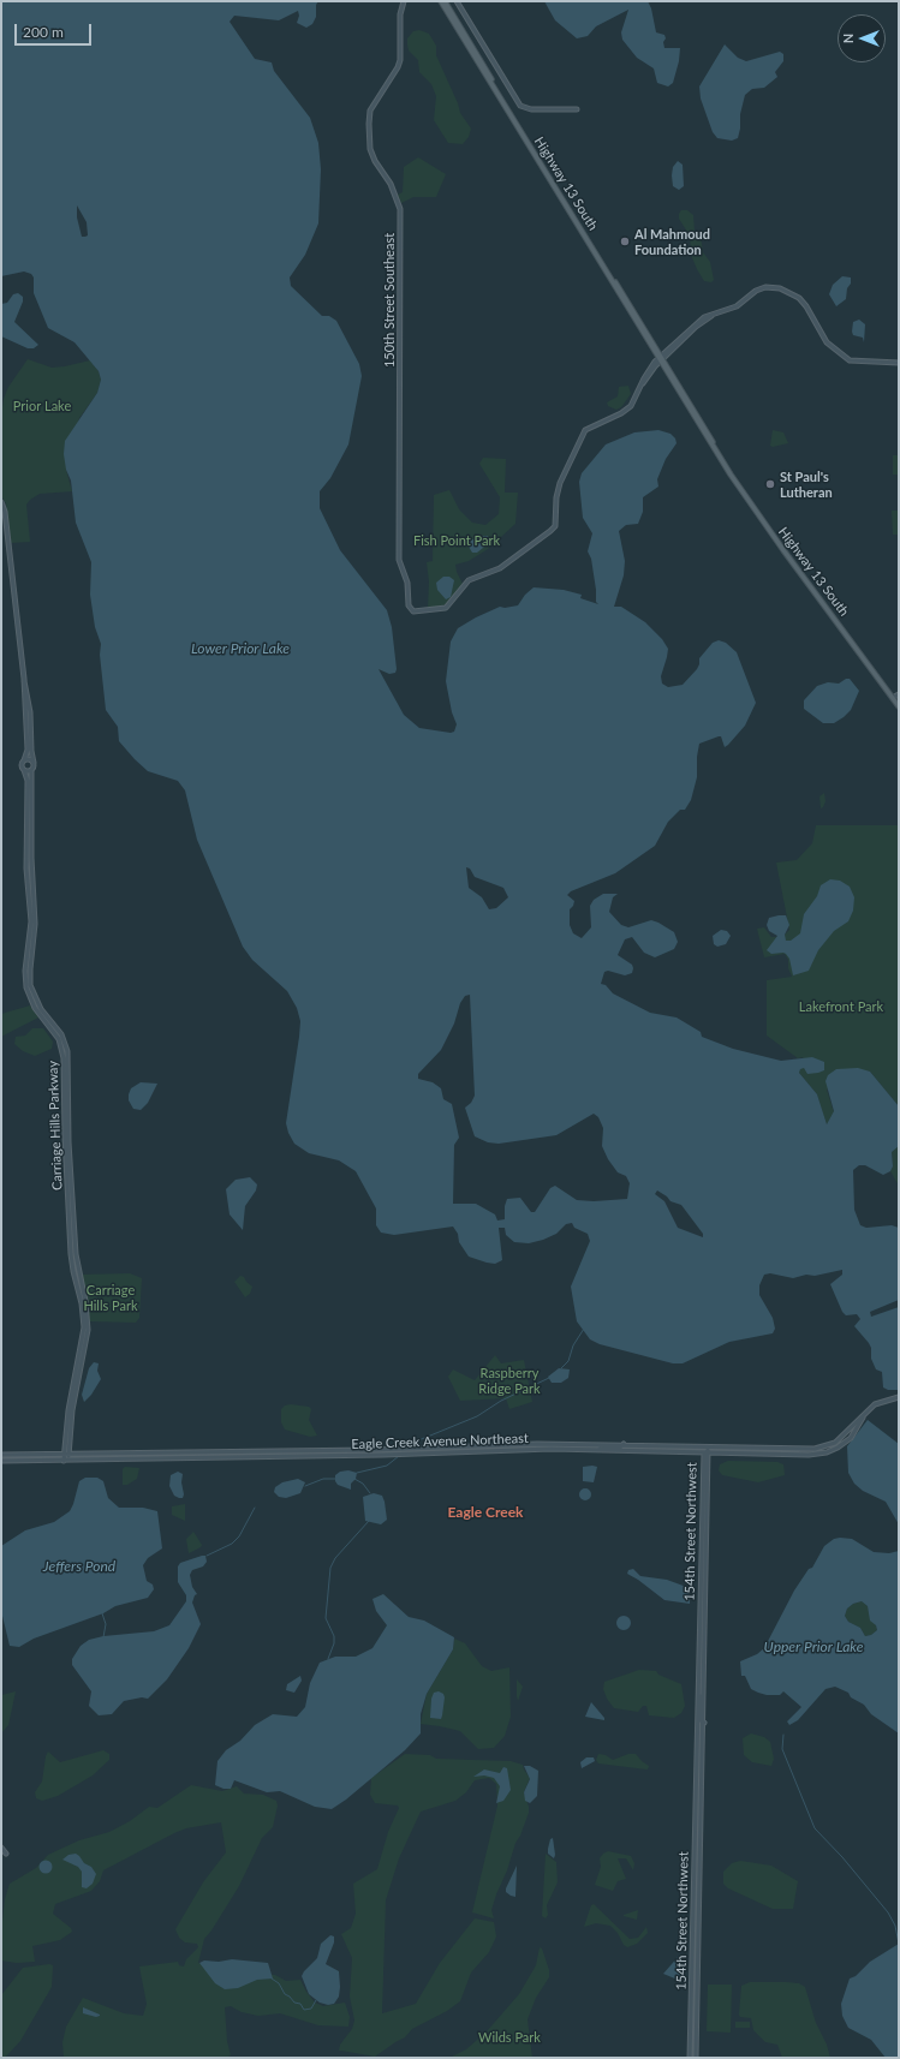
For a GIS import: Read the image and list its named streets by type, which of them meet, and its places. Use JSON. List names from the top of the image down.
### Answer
{
  "streets": {
    "main road": ["Highway 13 South"],
    "street": [
      "150th Street Southeast",
      "Carriage Hills Parkway",
      "Eagle Creek Avenue Northeast",
      "154th Street Northwest"
    ]
  },
  "crossings": [
    ["Highway 13 South", "150th Street Southeast"],
    ["Carriage Hills Parkway", "Eagle Creek Avenue Northeast"],
    ["Eagle Creek Avenue Northeast", "154th Street Northwest"]
  ],
  "districts": ["Eagle Creek"],
  "water": ["Lower Prior Lake", "Jeffers Pond", "Upper Prior Lake"],
  "parks": [
    "Prior Lake",
    "Fish Point Park",
    "Lakefront Park",
    "Carriage Hills Park",
    "Raspberry Ridge Park",
    "Wilds Park"
  ],
  "places": ["Al Mahmoud Foundation", "St Paul's Lutheran"],
  "scale_bar": "200 m",
  "north": "left"
}
